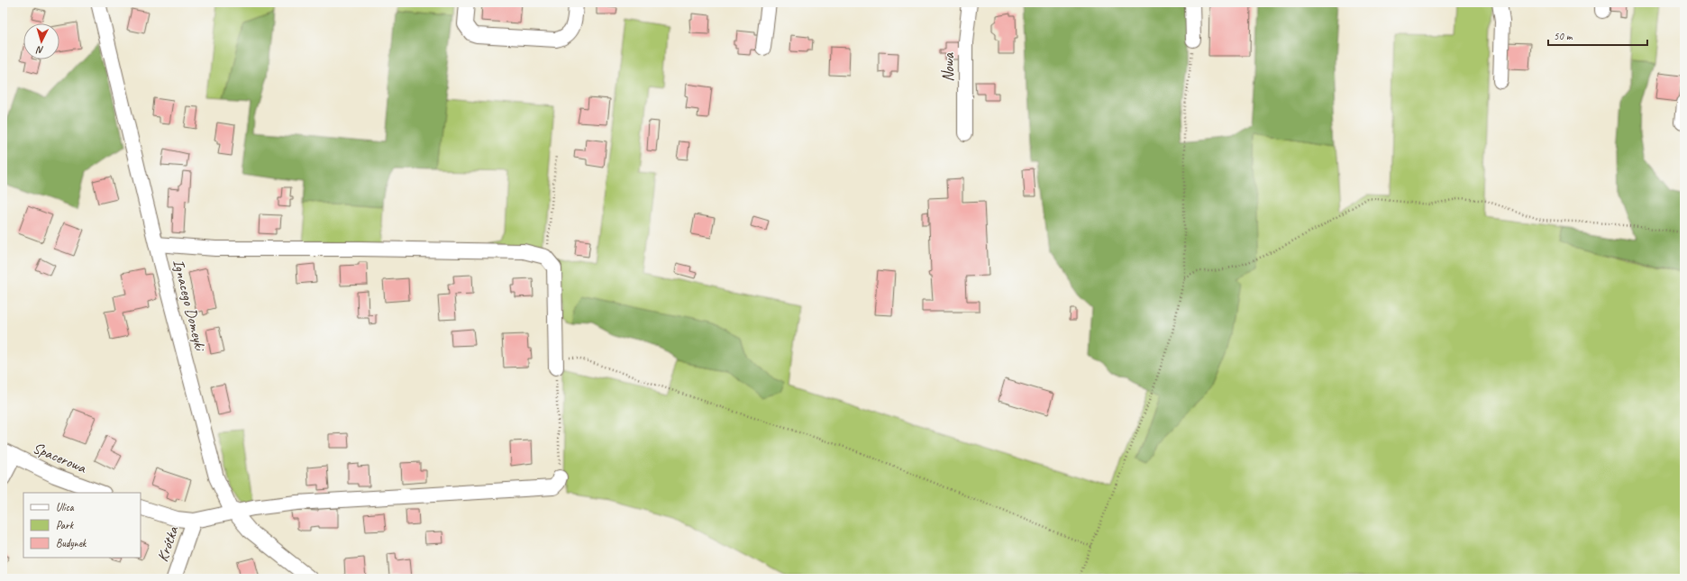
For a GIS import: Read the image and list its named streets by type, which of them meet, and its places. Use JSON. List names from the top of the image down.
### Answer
{
  "streets": {
    "street": [
      "Nowa",
      "Ignacego Domeyki",
      "Spacerowa",
      "Krótka"
    ]
  },
  "legend": ["Ulica", "Park", "Budynek"],
  "scale_bar": "50 m",
  "north": "bottom"
}
